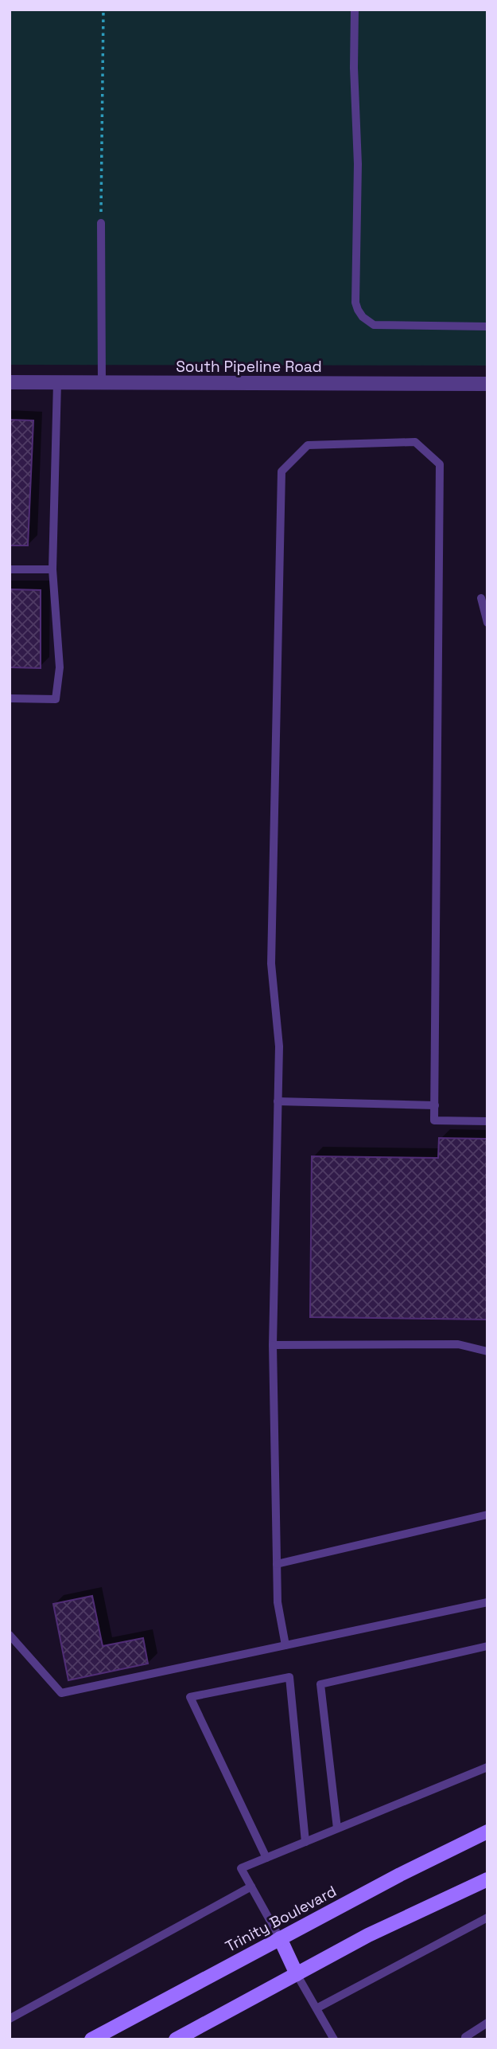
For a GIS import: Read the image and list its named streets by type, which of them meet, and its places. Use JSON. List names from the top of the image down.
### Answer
{
  "streets": {
    "main road": ["Trinity Boulevard"],
    "street": ["South Pipeline Road"]
  }
}
